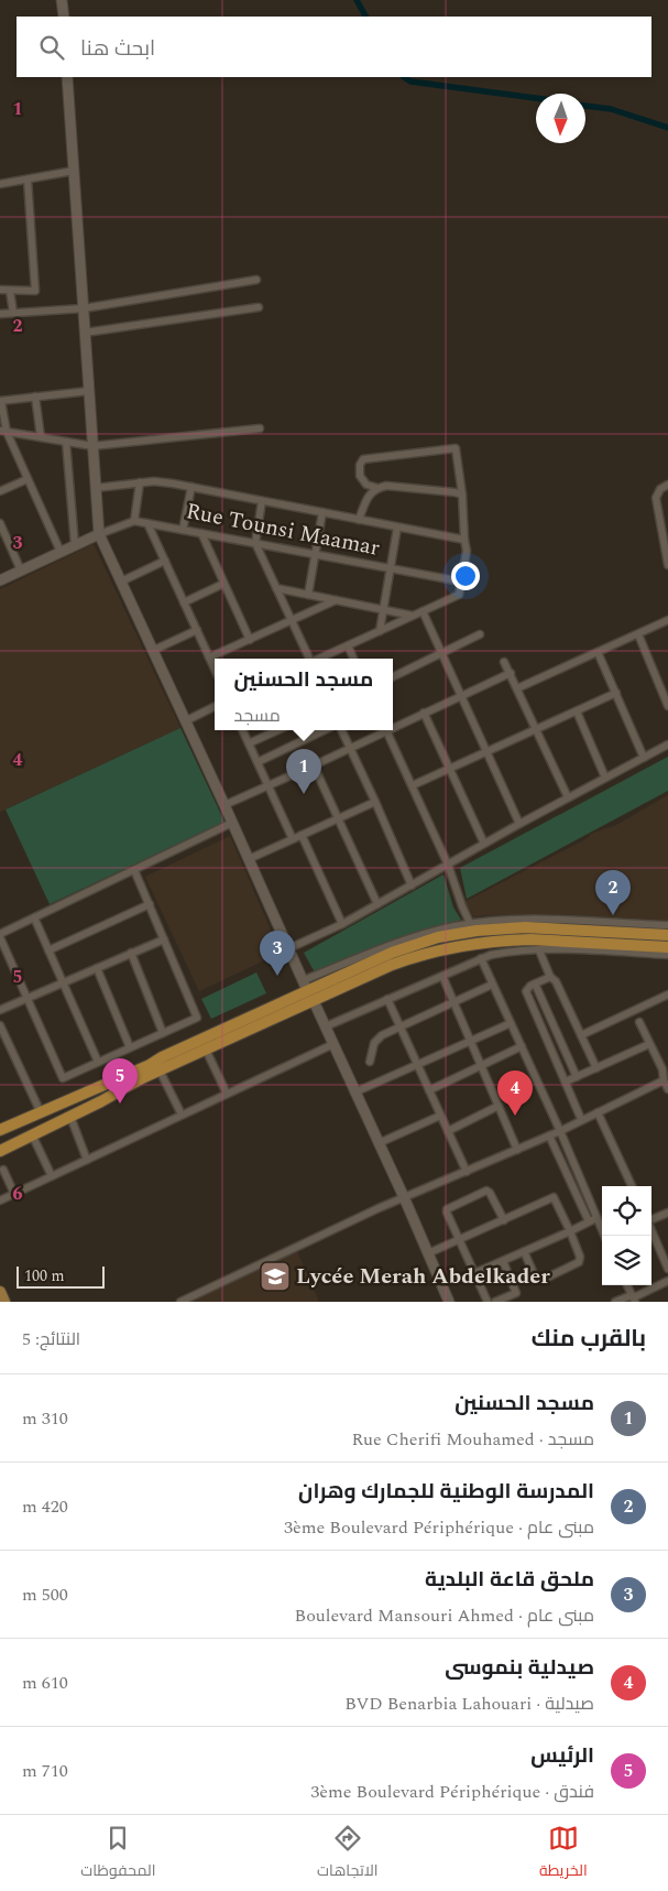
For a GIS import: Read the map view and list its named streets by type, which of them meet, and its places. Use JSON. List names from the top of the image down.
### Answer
{
  "streets": {
    "street": ["Rue Tounsi Maamar"]
  },
  "places": {
    "school or university": ["Lycée Merah Abdelkader"]
  },
  "scale_bar": "100 m",
  "north": "bottom",
  "page": {
    "search": "ابحث هنا",
    "popup": ["مسجد الحسنين", "مسجد"],
    "pins": [
      "1",
      "2",
      "3",
      "5",
      "4"
    ],
    "scale": "100 m",
    "heading": ["بالقرب منك", "النتائج: 5"],
    "list": [
      {
        "mark": "1",
        "name": "مسجد الحسنين",
        "note": "مسجد · Rue Cherifi Mouhamed",
        "value": "310 m"
      },
      {
        "mark": "2",
        "name": "المدرسة الوطنية للجمارك وهران",
        "note": "مبنى عام · 3ème Boulevard Périphérique",
        "value": "420 m"
      },
      {
        "mark": "3",
        "name": "ملحق قاعة البلدية",
        "note": "مبنى عام · Boulevard Mansouri Ahmed",
        "value": "500 m"
      },
      {
        "mark": "4",
        "name": "صيدلية بنموسى",
        "note": "صيدلية · BVD Benarbia Lahouari",
        "value": "610 m"
      },
      {
        "mark": "5",
        "name": "الرئيس",
        "note": "فندق · 3ème Boulevard Périphérique",
        "value": "710 m"
      }
    ],
    "nav": ["الخريطة", "الاتجاهات", "المحفوظات"]
  },
  "grid": {
    "rows": [
      "1",
      "2",
      "3",
      "4",
      "5",
      "6"
    ]
  }
}
